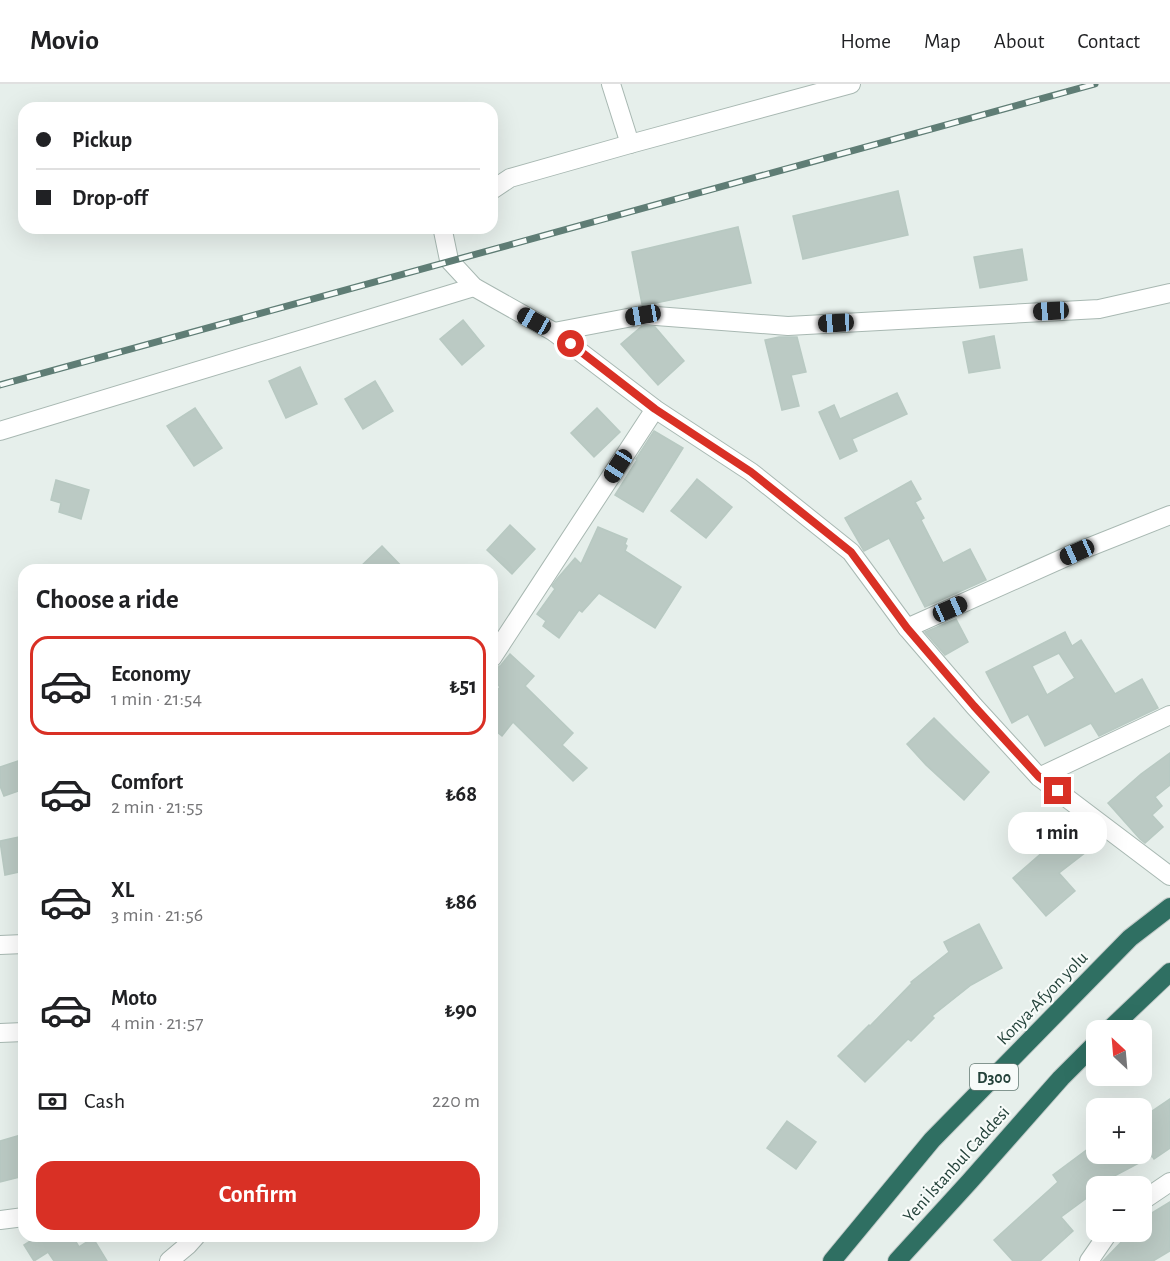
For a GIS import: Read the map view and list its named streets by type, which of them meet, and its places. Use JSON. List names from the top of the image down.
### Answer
{
  "streets": {
    "highway": ["Konya-Afyon yolu", "D300", "Yeni İstanbul Caddesi"]
  },
  "north": "top left",
  "page": {
    "header": "Movio",
    "nav": [
      "Home",
      "Map",
      "About",
      "Contact"
    ],
    "banner": ["Pickup", "Drop-off"],
    "heading": "Choose a ride",
    "list": [
      {
        "name": "Economy",
        "note": "1 min · 21:54",
        "value": "₺51"
      },
      {
        "name": "Comfort",
        "note": "2 min · 21:55",
        "value": "₺68"
      },
      {
        "name": "XL",
        "note": "3 min · 21:56",
        "value": "₺86"
      },
      {
        "name": "Moto",
        "note": "4 min · 21:57",
        "value": "₺90"
      }
    ],
    "bubble": "1 min",
    "map_buttons": ["+", "−"],
    "pay": ["Cash", "220 m"],
    "buttons": "Confirm"
  }
}
